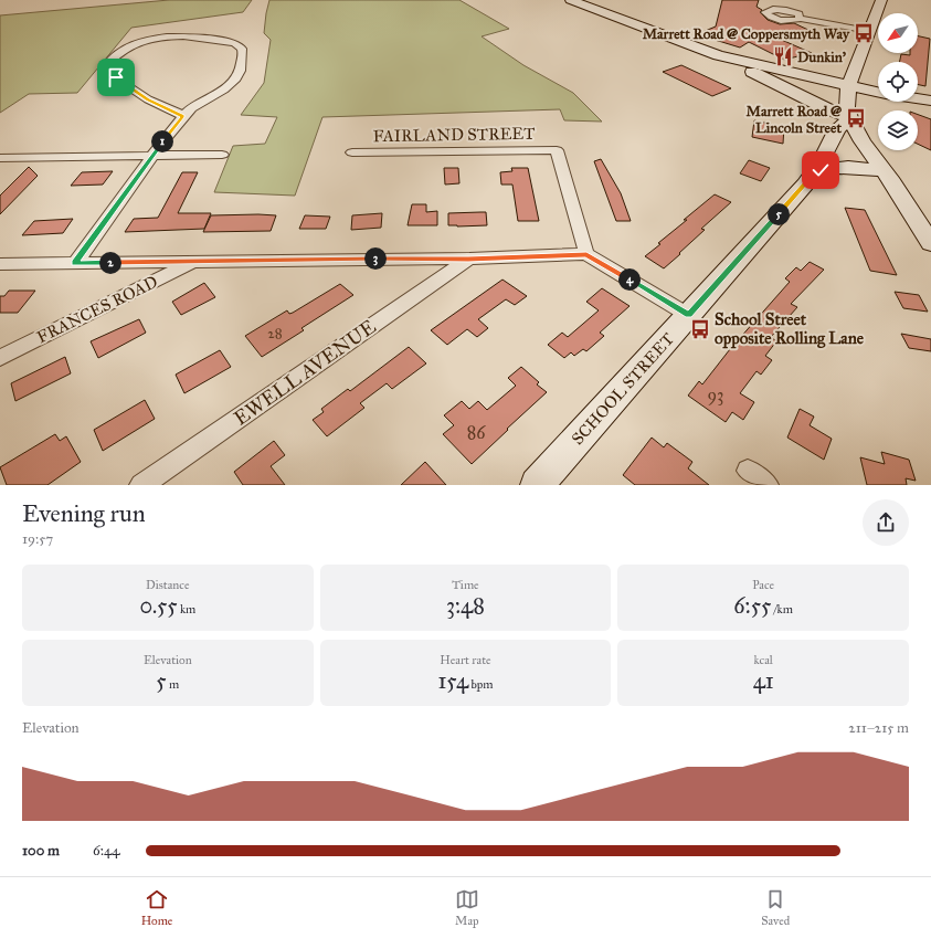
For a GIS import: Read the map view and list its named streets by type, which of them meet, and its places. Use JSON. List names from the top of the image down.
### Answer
{
  "streets": {
    "street": [
      "FAIRLAND STREET",
      "FRANCES ROAD",
      "EWELL AVENUE",
      "SCHOOL STREET"
    ]
  },
  "places": {
    "bus stop": ["Marrett Road @ Coppersmyth Way", "Marrett Road @ Lincoln Street", "School Street opposite Rolling Lane"],
    "restaurant": ["Dunkin'"]
  },
  "house_numbers": ["28", "93", "86"],
  "north": "bottom left",
  "page": {
    "pins": [
      "1",
      "5",
      "3",
      "2",
      "4"
    ],
    "heading": ["Evening run", "19:57"],
    "stats": [
      ["Distance", "0.55 km"],
      ["Time", "3:48"],
      ["Pace", "6:55 /km"],
      ["Elevation", "5 m"],
      ["Heart rate", "154 bpm"],
      ["kcal", "41"]
    ],
    "chart": ["Elevation", "211–215 m"],
    "list": [
      {
        "name": "100 m",
        "note": "6:44"
      }
    ],
    "tabs": ["Home", "Map", "Saved"]
  }
}
